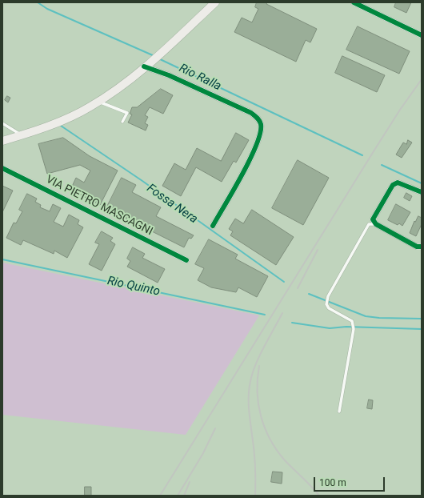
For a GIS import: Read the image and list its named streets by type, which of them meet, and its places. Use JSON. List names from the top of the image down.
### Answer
{
  "streets": {
    "street": ["VIA PIETRO MASCAGNI"]
  },
  "water": ["Rio Ralla", "Fossa Nera", "Rio Quinto"],
  "scale_bar": "100 m"
}
